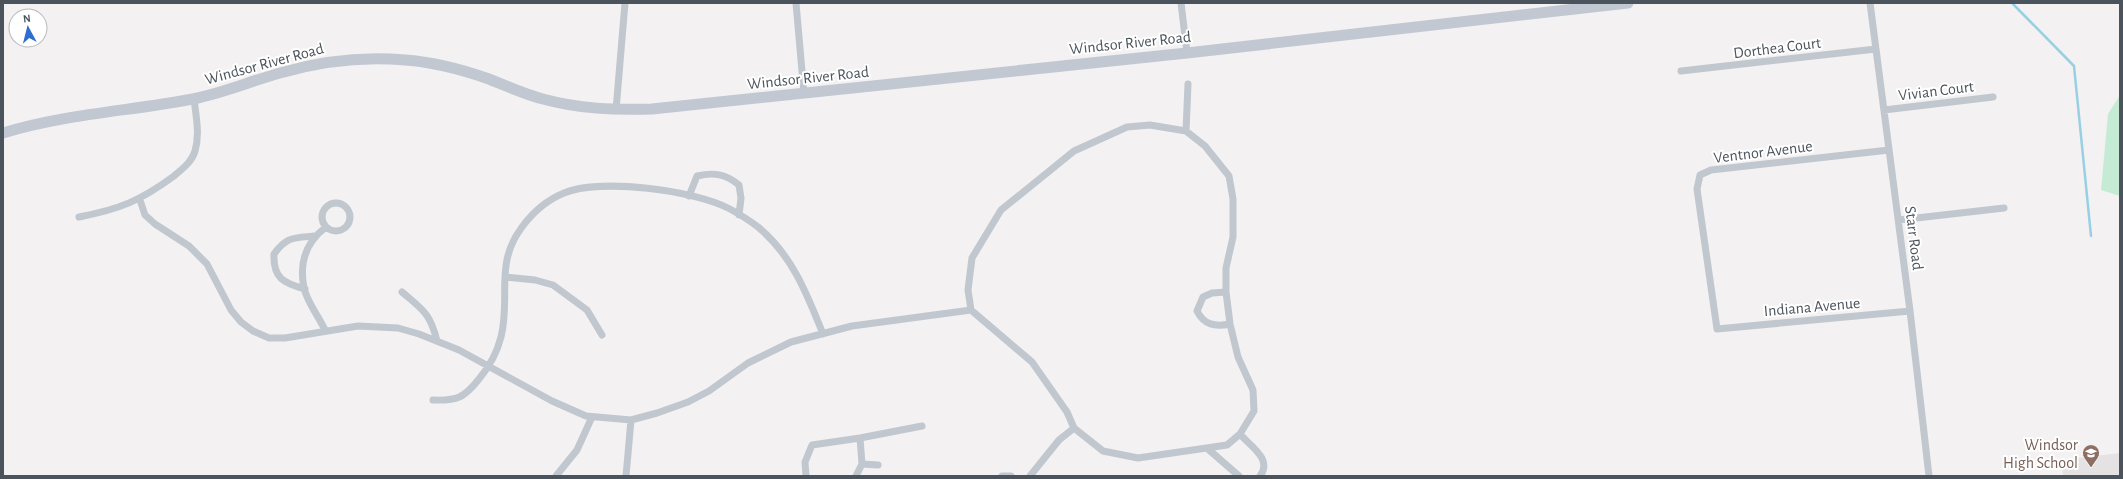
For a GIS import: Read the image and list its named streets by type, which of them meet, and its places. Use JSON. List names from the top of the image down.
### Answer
{
  "streets": {
    "main road": ["Windsor River Road"],
    "street": [
      "Dorthea Court",
      "Vivian Court",
      "Ventnor Avenue",
      "Starr Road",
      "Indiana Avenue"
    ]
  },
  "crossings": [
    ["Dorthea Court", "Starr Road"],
    ["Vivian Court", "Starr Road"],
    ["Ventnor Avenue", "Starr Road"],
    ["Ventnor Avenue", "Indiana Avenue"],
    ["Starr Road", "Indiana Avenue"]
  ],
  "places": {
    "school or university": ["Windsor High School"]
  },
  "north": "top"
}
